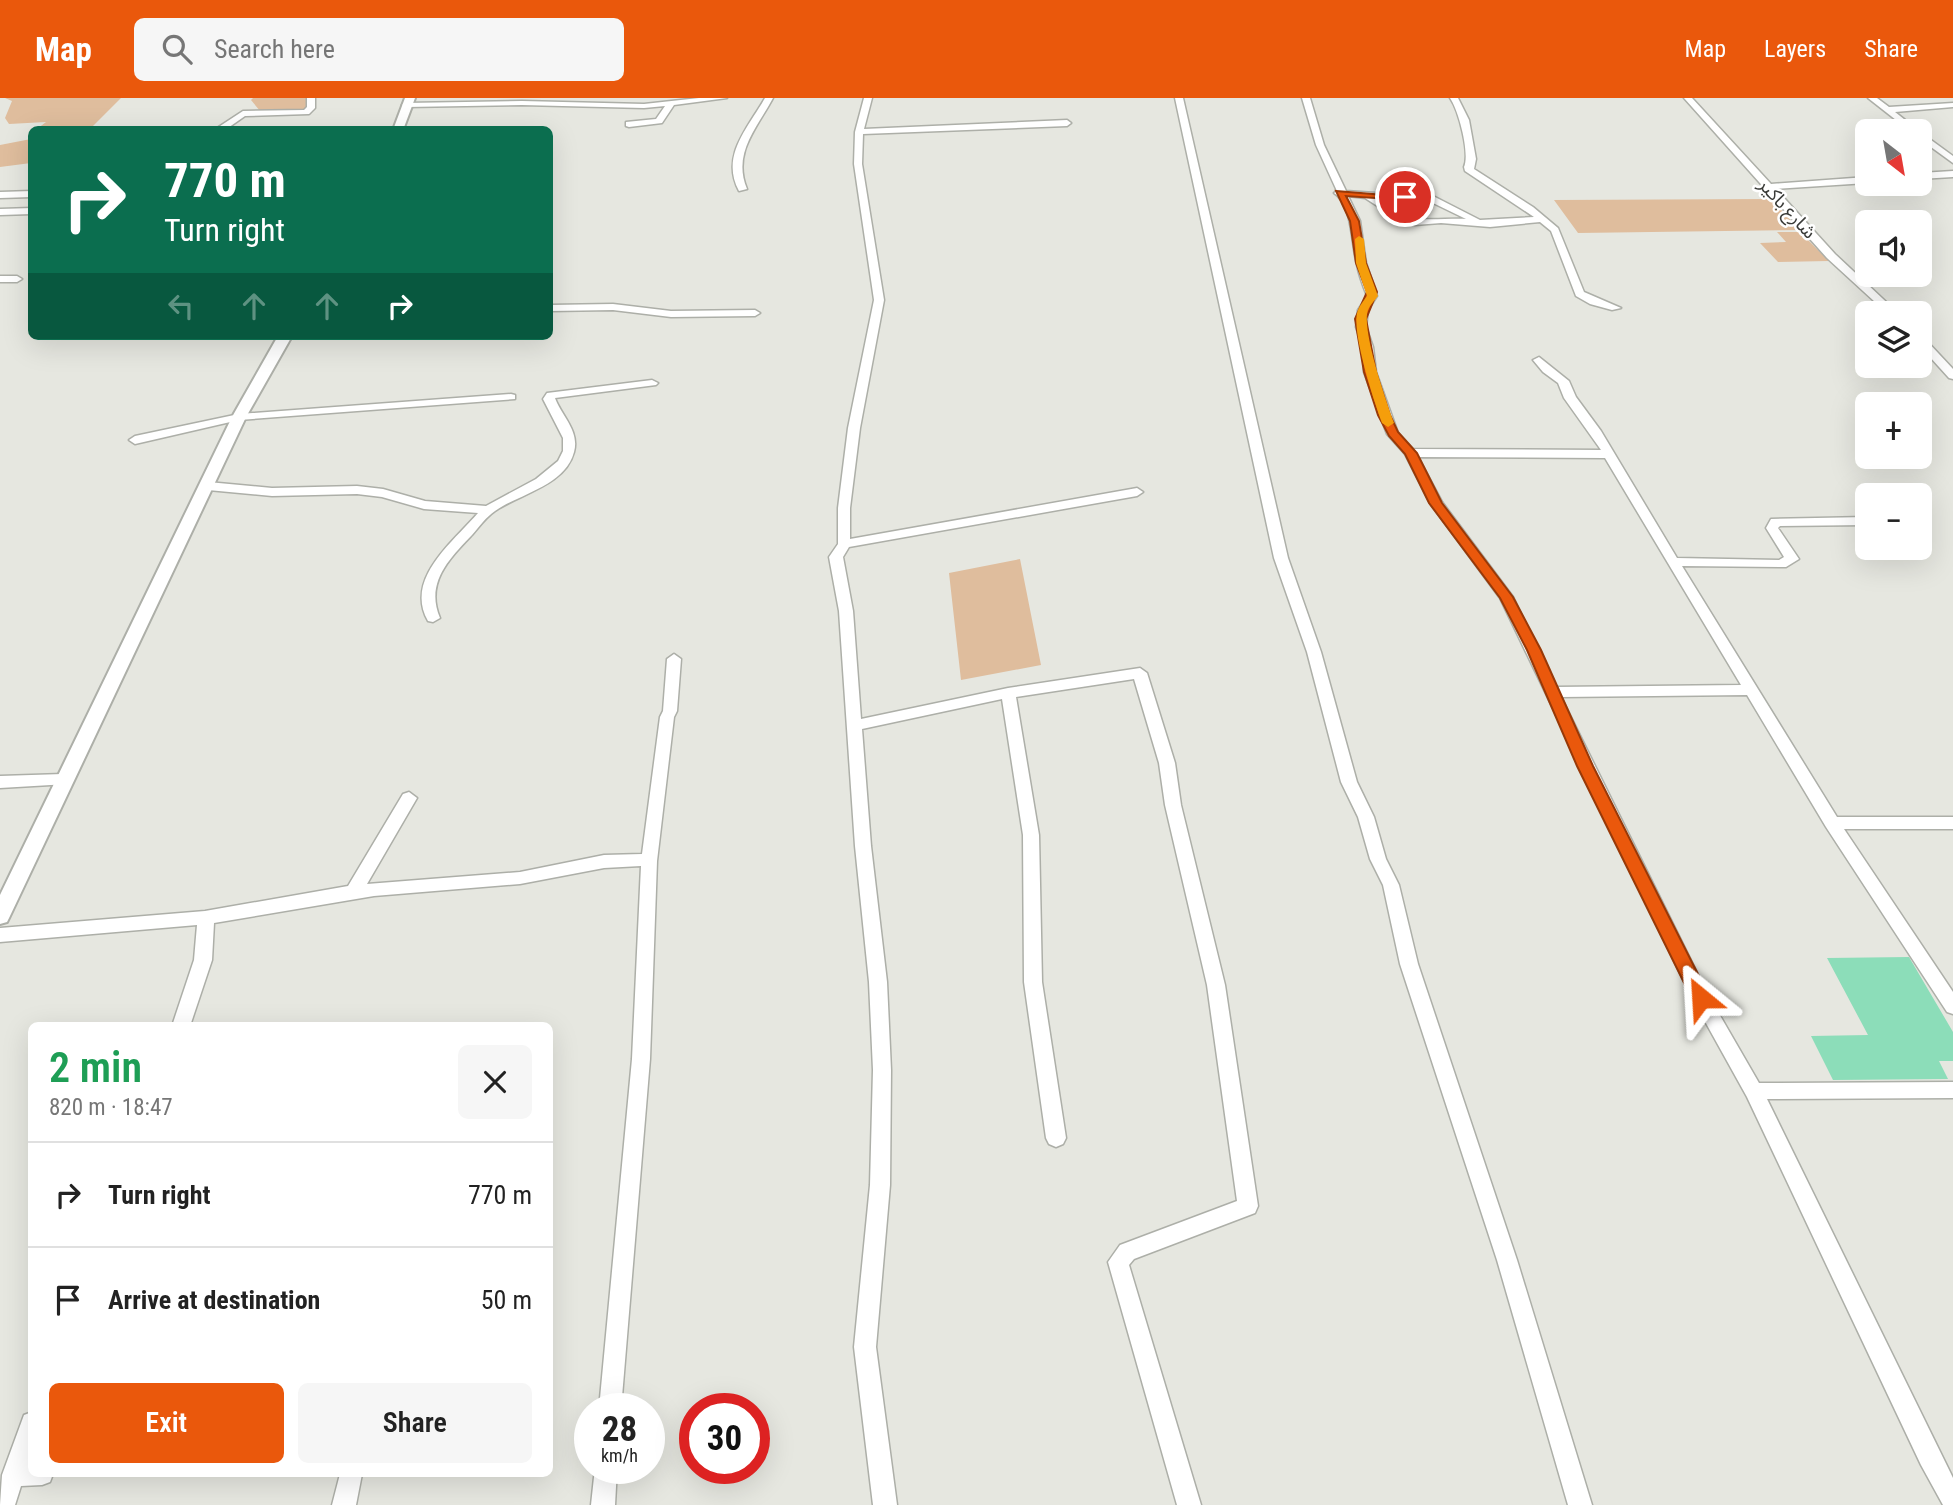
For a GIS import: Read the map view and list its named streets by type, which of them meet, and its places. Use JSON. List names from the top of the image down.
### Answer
{
  "streets": {
    "street": ["شارع باكير"]
  },
  "north": "bottom right",
  "page": {
    "header": "Map",
    "search": "Search here",
    "nav": ["Map", "Layers", "Share"],
    "map_buttons": ["+", "−"],
    "turn": ["770 m", "Turn right"],
    "heading": ["2 min", "820 m · 18:47"],
    "list": [
      {
        "name": "Turn right",
        "value": "770 m"
      },
      {
        "name": "Arrive at destination",
        "value": "50 m"
      }
    ],
    "buttons": ["Exit", "Share"],
    "speed": "28 km/h",
    "limit": "30"
  }
}
